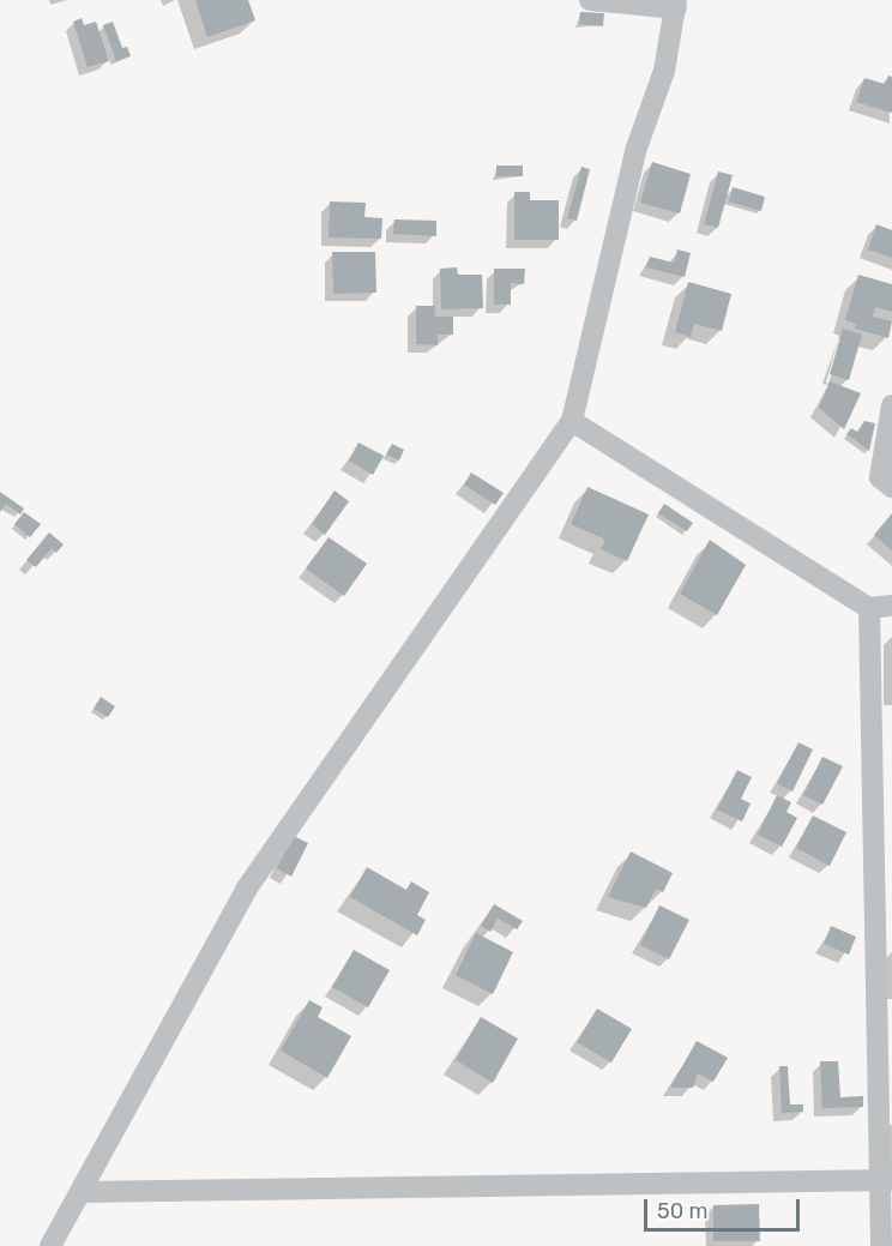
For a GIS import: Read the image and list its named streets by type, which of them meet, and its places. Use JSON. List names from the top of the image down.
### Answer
{
  "scale_bar": "50 m"
}
